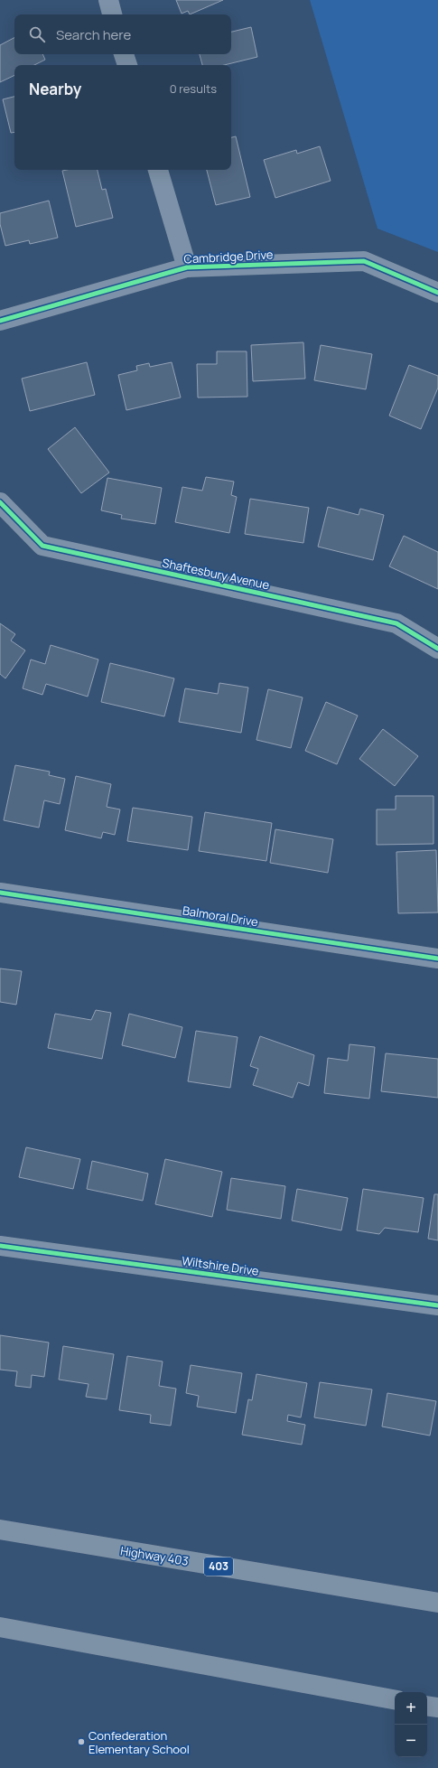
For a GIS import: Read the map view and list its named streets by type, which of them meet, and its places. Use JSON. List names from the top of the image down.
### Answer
{
  "streets": {
    "highway": ["Highway 403", "403"],
    "street": [
      "Cambridge Drive",
      "Shaftesbury Avenue",
      "Balmoral Drive",
      "Wiltshire Drive"
    ]
  },
  "places": ["Confederation Elementary School"],
  "page": {
    "search": "Search here",
    "heading": ["Nearby", "0 results"],
    "map_buttons": ["+", "−"]
  }
}
